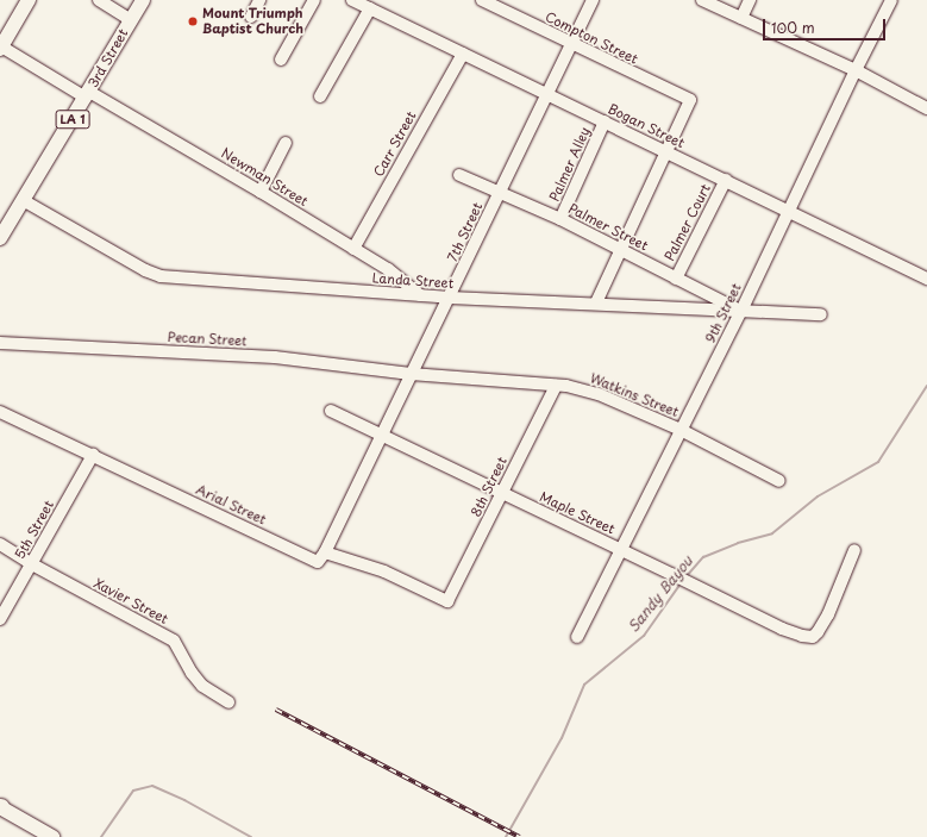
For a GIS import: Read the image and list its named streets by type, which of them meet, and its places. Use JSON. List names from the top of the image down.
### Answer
{
  "streets": {
    "main road": ["3rd Street", "LA 1"],
    "street": [
      "Compton Street",
      "Bogan Street",
      "Carr Street",
      "Palmer Alley",
      "Newman Street",
      "Palmer Court",
      "Palmer Street",
      "7th Street",
      "Landa Street",
      "9th Street",
      "Pecan Street",
      "Watkins Street",
      "8th Street",
      "Arial Street",
      "Maple Street",
      "5th Street",
      "Xavier Street"
    ]
  },
  "crossings": [
    ["Compton Street", "Bogan Street"],
    ["Compton Street", "7th Street"],
    ["3rd Street", "Newman Street"],
    ["3rd Street", "Landa Street"],
    ["Bogan Street", "Carr Street"],
    ["Bogan Street", "Palmer Alley"],
    ["Bogan Street", "Palmer Court"],
    ["Bogan Street", "7th Street"],
    ["Bogan Street", "9th Street"],
    ["Carr Street", "Newman Street"],
    ["Palmer Alley", "Palmer Street"],
    ["Newman Street", "Landa Street"],
    ["Palmer Court", "Palmer Street"],
    ["Palmer Street", "7th Street"],
    ["Palmer Street", "Landa Street"],
    ["Palmer Street", "9th Street"],
    ["7th Street", "Landa Street"],
    ["7th Street", "Pecan Street"],
    ["7th Street", "Watkins Street"],
    ["7th Street", "8th Street"],
    ["7th Street", "Arial Street"],
    ["7th Street", "Maple Street"],
    ["Landa Street", "9th Street"],
    ["9th Street", "Watkins Street"],
    ["9th Street", "Maple Street"],
    ["Pecan Street", "Watkins Street"],
    ["Watkins Street", "8th Street"],
    ["8th Street", "Arial Street"],
    ["8th Street", "Maple Street"],
    ["Arial Street", "5th Street"],
    ["5th Street", "Xavier Street"]
  ],
  "water": ["Sandy Bayou"],
  "places": ["Mount Triumph Baptist Church"],
  "scale_bar": "100 m"
}
